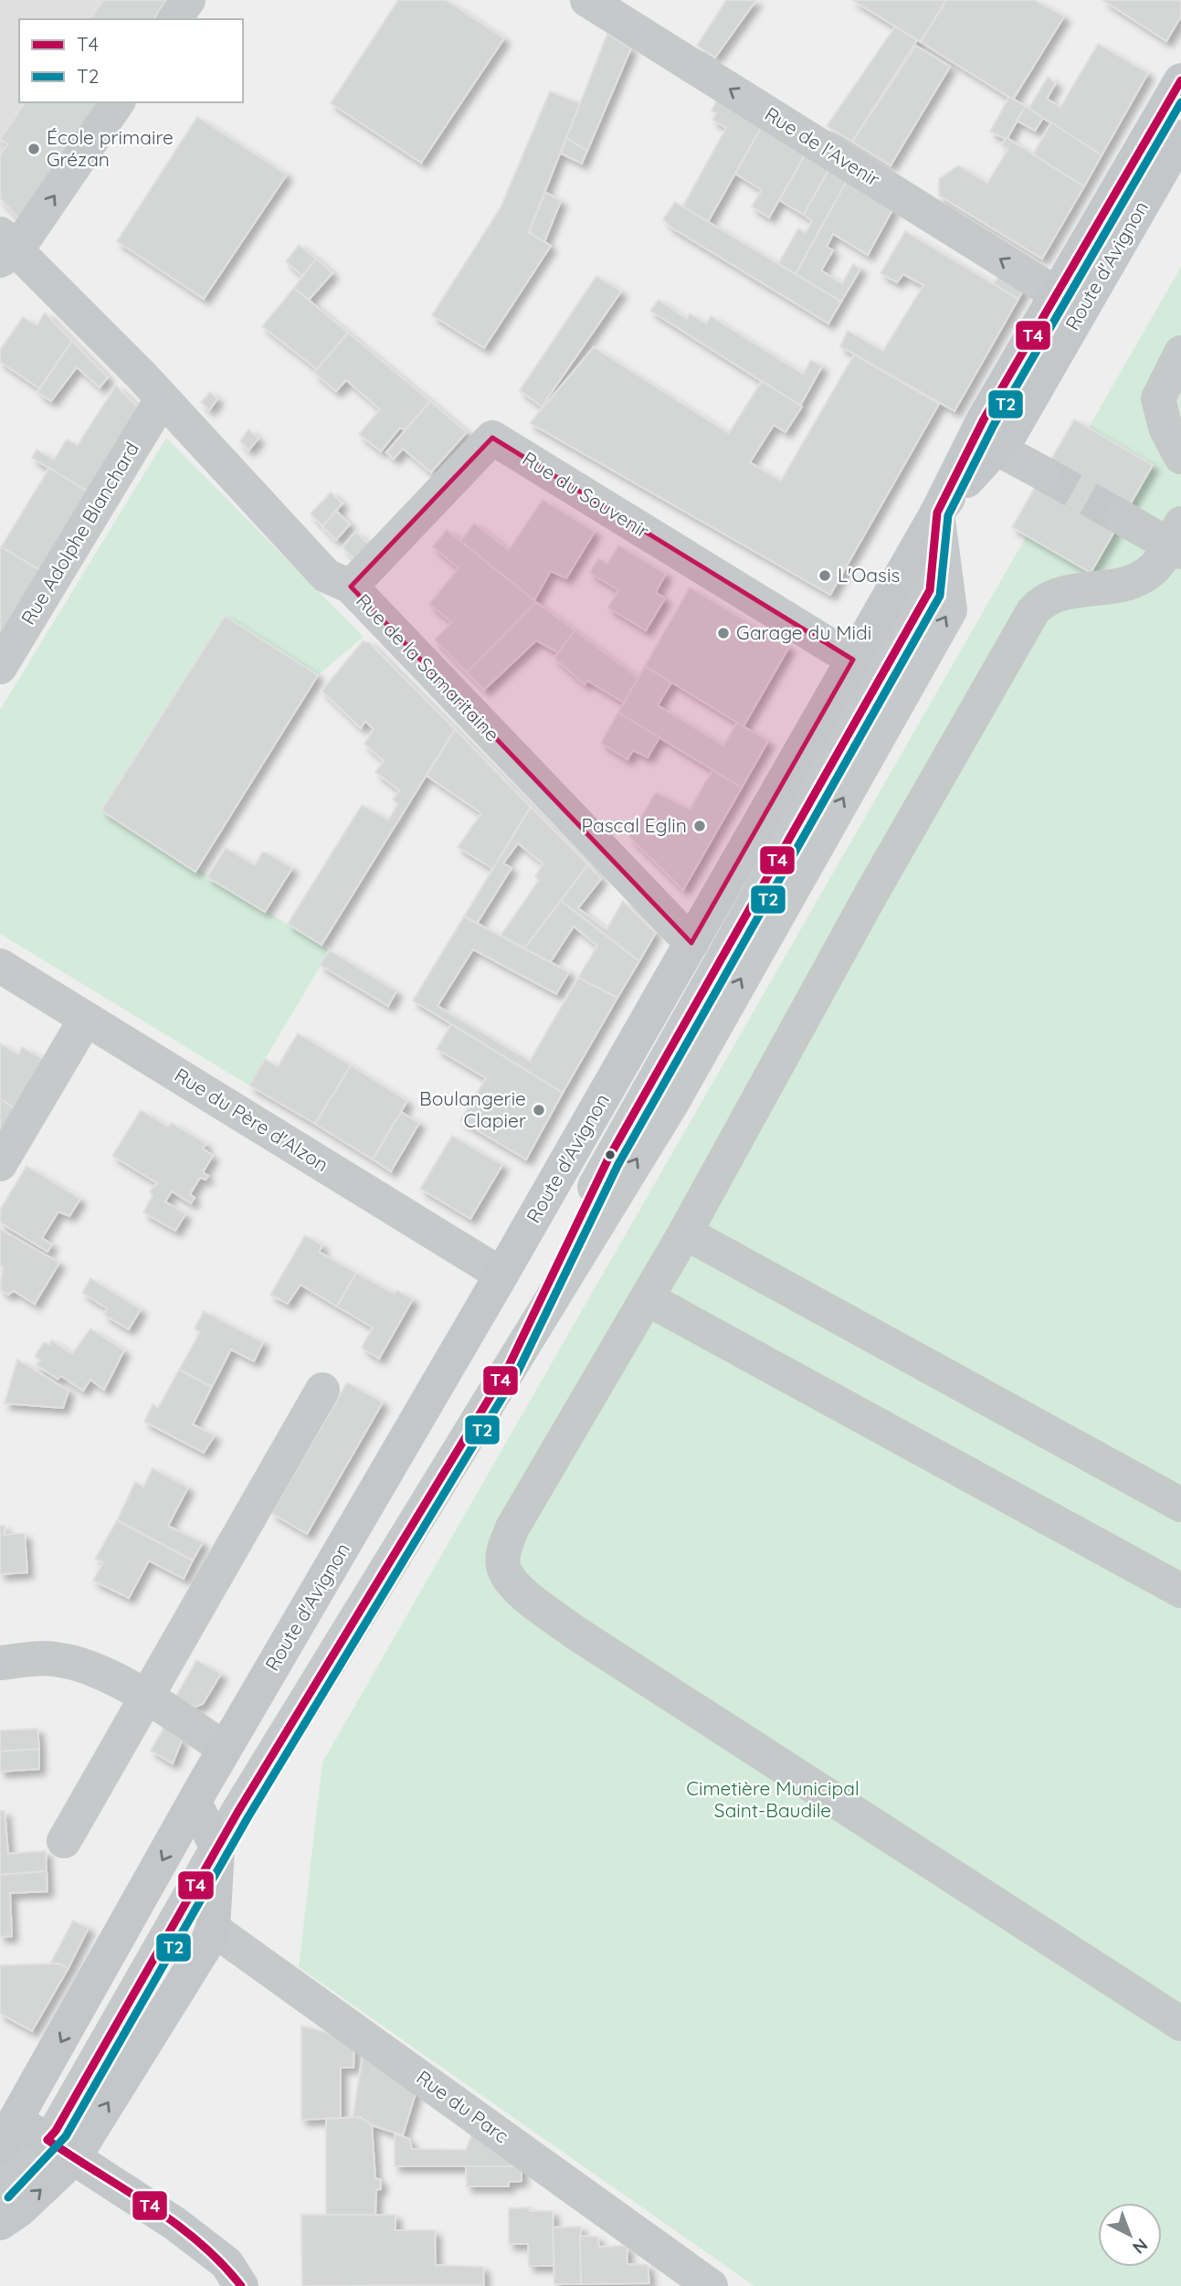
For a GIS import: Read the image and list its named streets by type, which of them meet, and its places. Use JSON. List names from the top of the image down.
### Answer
{
  "streets": {
    "main road": ["Route d'Avignon"],
    "street": [
      "Rue de l'Avenir",
      "Rue du Souvenir",
      "Rue Adolphe Blanchard",
      "Rue de la Samaritaine",
      "Rue du Père d'Alzon",
      "Rue du Parc"
    ]
  },
  "crossings": [
    ["Rue de l'Avenir", "Route d'Avignon"],
    ["Route d'Avignon", "Rue du Souvenir"],
    ["Route d'Avignon", "Rue de la Samaritaine"],
    ["Route d'Avignon", "Rue du Père d'Alzon"],
    ["Rue du Souvenir", "Rue de la Samaritaine"],
    ["Rue Adolphe Blanchard", "Rue de la Samaritaine"]
  ],
  "one_way": ["Rue de l'Avenir"],
  "parks": ["Cimetière Municipal Saint-Baudile"],
  "places": [
    "École primaire Grézan",
    "L'Oasis",
    "Garage du Midi",
    "Pascal Eglin",
    "Boulangerie Clapier"
  ],
  "lines": ["transit line T4", "transit line T2"],
  "legend": ["T4", "T2"],
  "north": "bottom right"
}
